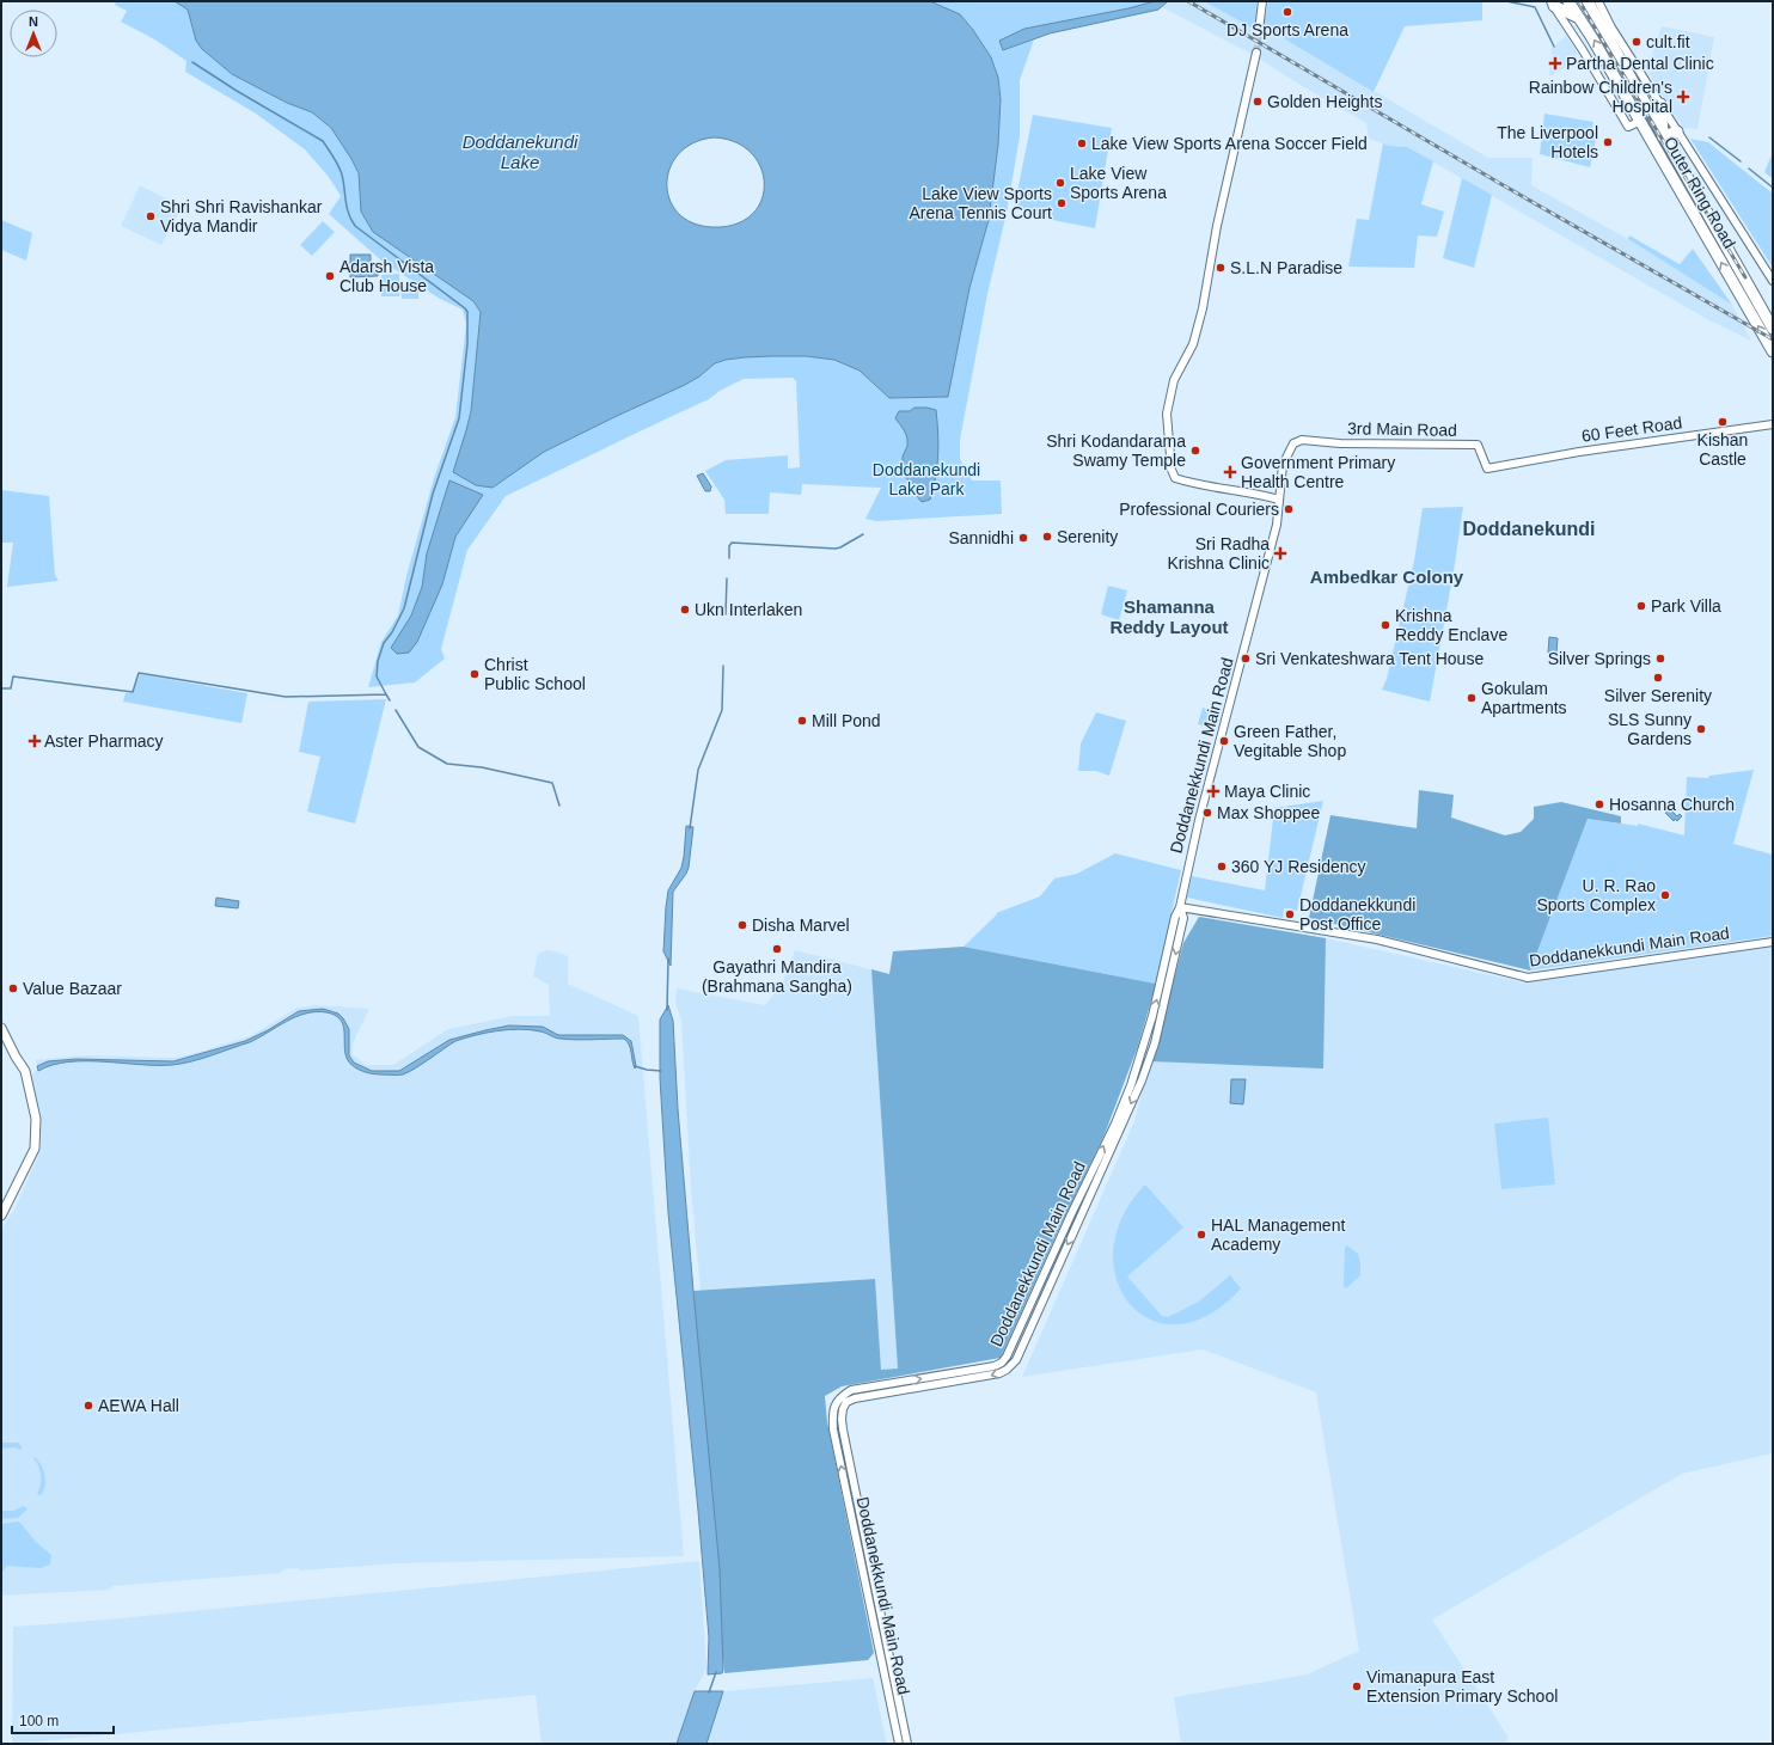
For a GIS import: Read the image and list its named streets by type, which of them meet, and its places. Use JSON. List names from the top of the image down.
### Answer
{
  "streets": {
    "highway": ["Outer Ring Road"],
    "street": ["3rd Main Road", "60 Feet Road", "Doddanekkundi Main Road"]
  },
  "crossings": [
    ["3rd Main Road", "60 Feet Road"],
    ["3rd Main Road", "Doddanekkundi Main Road"]
  ],
  "districts": ["Doddanekundi", "Ambedkar Colony", "Shamanna Reddy Layout"],
  "water": ["Doddanekundi Lake"],
  "parks": ["Doddanekundi Lake Park"],
  "places": {
    "other": [
      "DJ Sports Arena",
      "cult.fit",
      "Golden Heights",
      "The Liverpool Hotels",
      "Lake View Sports Arena Soccer Field",
      "Lake View Sports Arena",
      "Lake View Sports Arena Tennis Court",
      "Shri Shri Ravishankar Vidya Mandir",
      "S.L.N Paradise",
      "Adarsh Vista Club House",
      "Kishan Castle",
      "Shri Kodandarama Swamy Temple",
      "Professional Couriers",
      "Serenity",
      "Sannidhi",
      "Park Villa",
      "Ukn Interlaken",
      "Krishna Reddy Enclave",
      "Sri Venkateshwara Tent House",
      "Silver Springs",
      "Christ Public School",
      "Silver Serenity",
      "Gokulam Apartments",
      "Mill Pond",
      "SLS Sunny Gardens",
      "Green Father, Vegitable Shop",
      "Hosanna Church",
      "Max Shoppee",
      "360 YJ Residency",
      "U. R. Rao Sports Complex",
      "Doddanekkundi Post Office",
      "Disha Marvel",
      "Gayathri Mandira (Brahmana Sangha)",
      "Value Bazaar",
      "HAL Management Academy",
      "AEWA Hall",
      "Vimanapura East Extension Primary School"
    ],
    "health": [
      "Partha Dental Clinic",
      "Rainbow Children's Hospital",
      "Government Primary Health Centre",
      "Sri Radha Krishna Clinic",
      "Aster Pharmacy",
      "Maya Clinic"
    ]
  },
  "scale_bar": "100 m",
  "north": "top"
}
